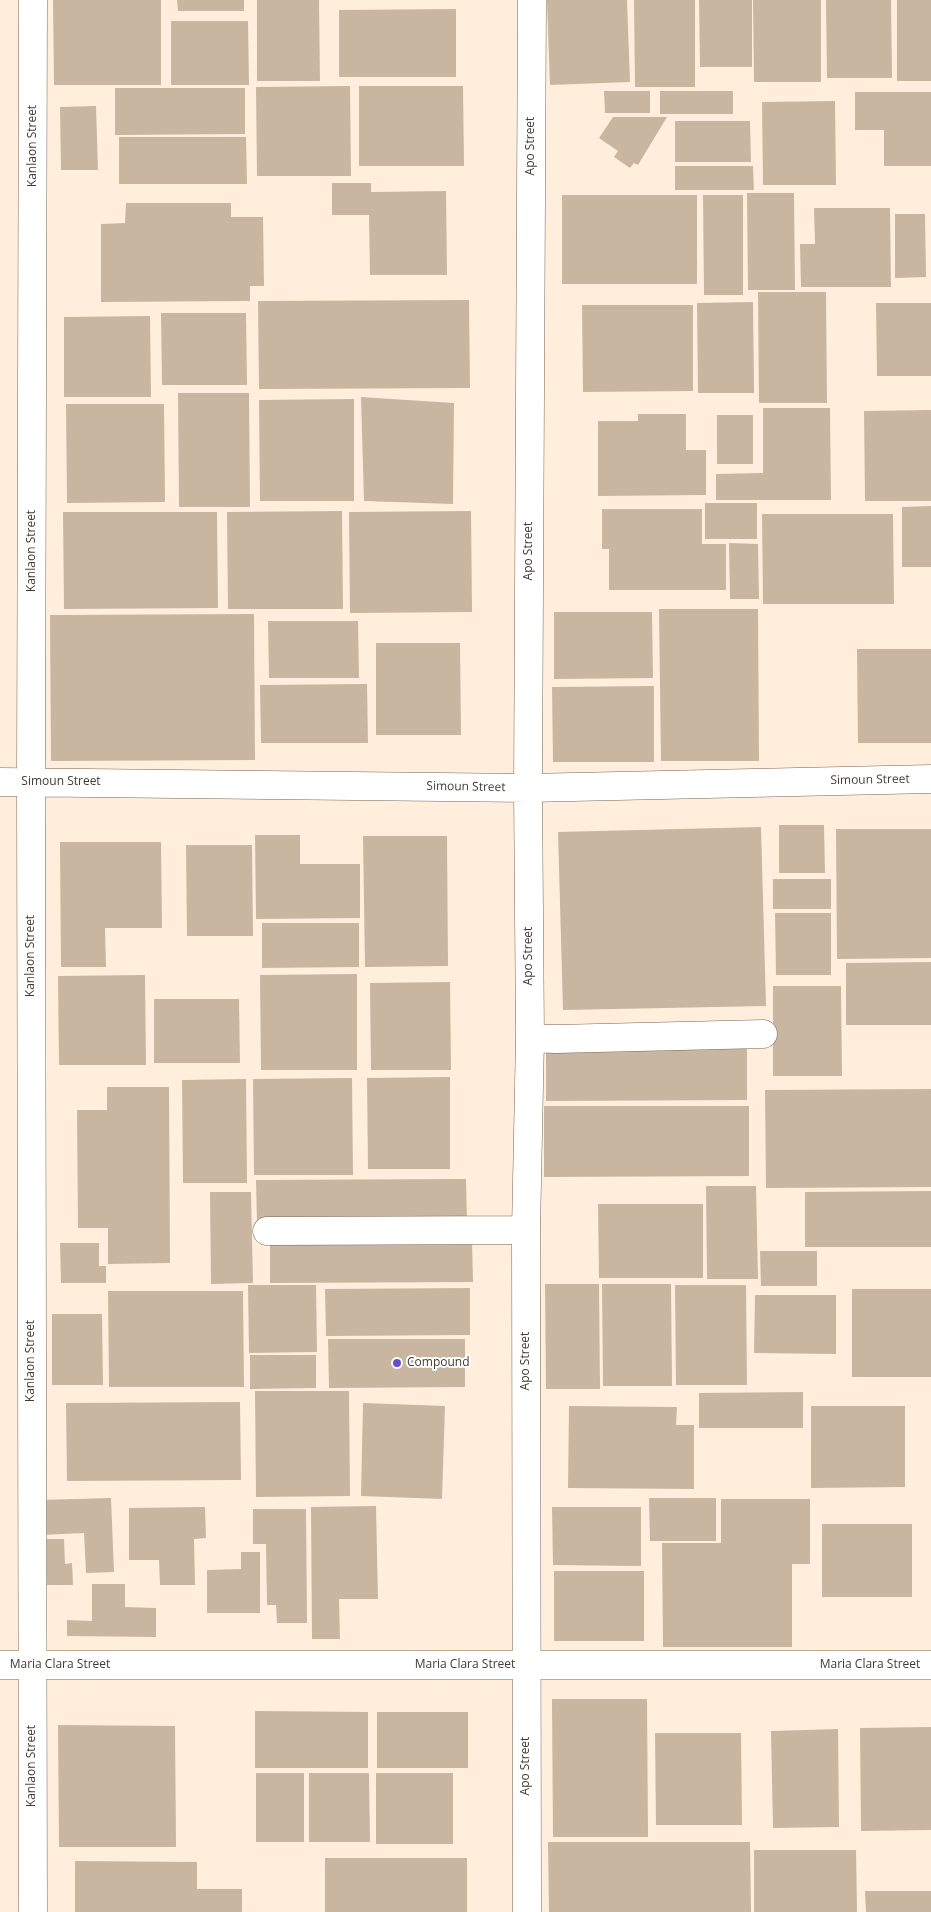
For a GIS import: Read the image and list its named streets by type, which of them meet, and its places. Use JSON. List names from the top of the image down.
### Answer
{
  "streets": {
    "street": [
      "Kanlaon Street",
      "Apo Street",
      "Simoun Street",
      "Maria Clara Street"
    ]
  },
  "crossings": [
    ["Kanlaon Street", "Simoun Street"],
    ["Kanlaon Street", "Maria Clara Street"],
    ["Apo Street", "Simoun Street"],
    ["Apo Street", "Maria Clara Street"]
  ],
  "places": ["Compound"]
}
